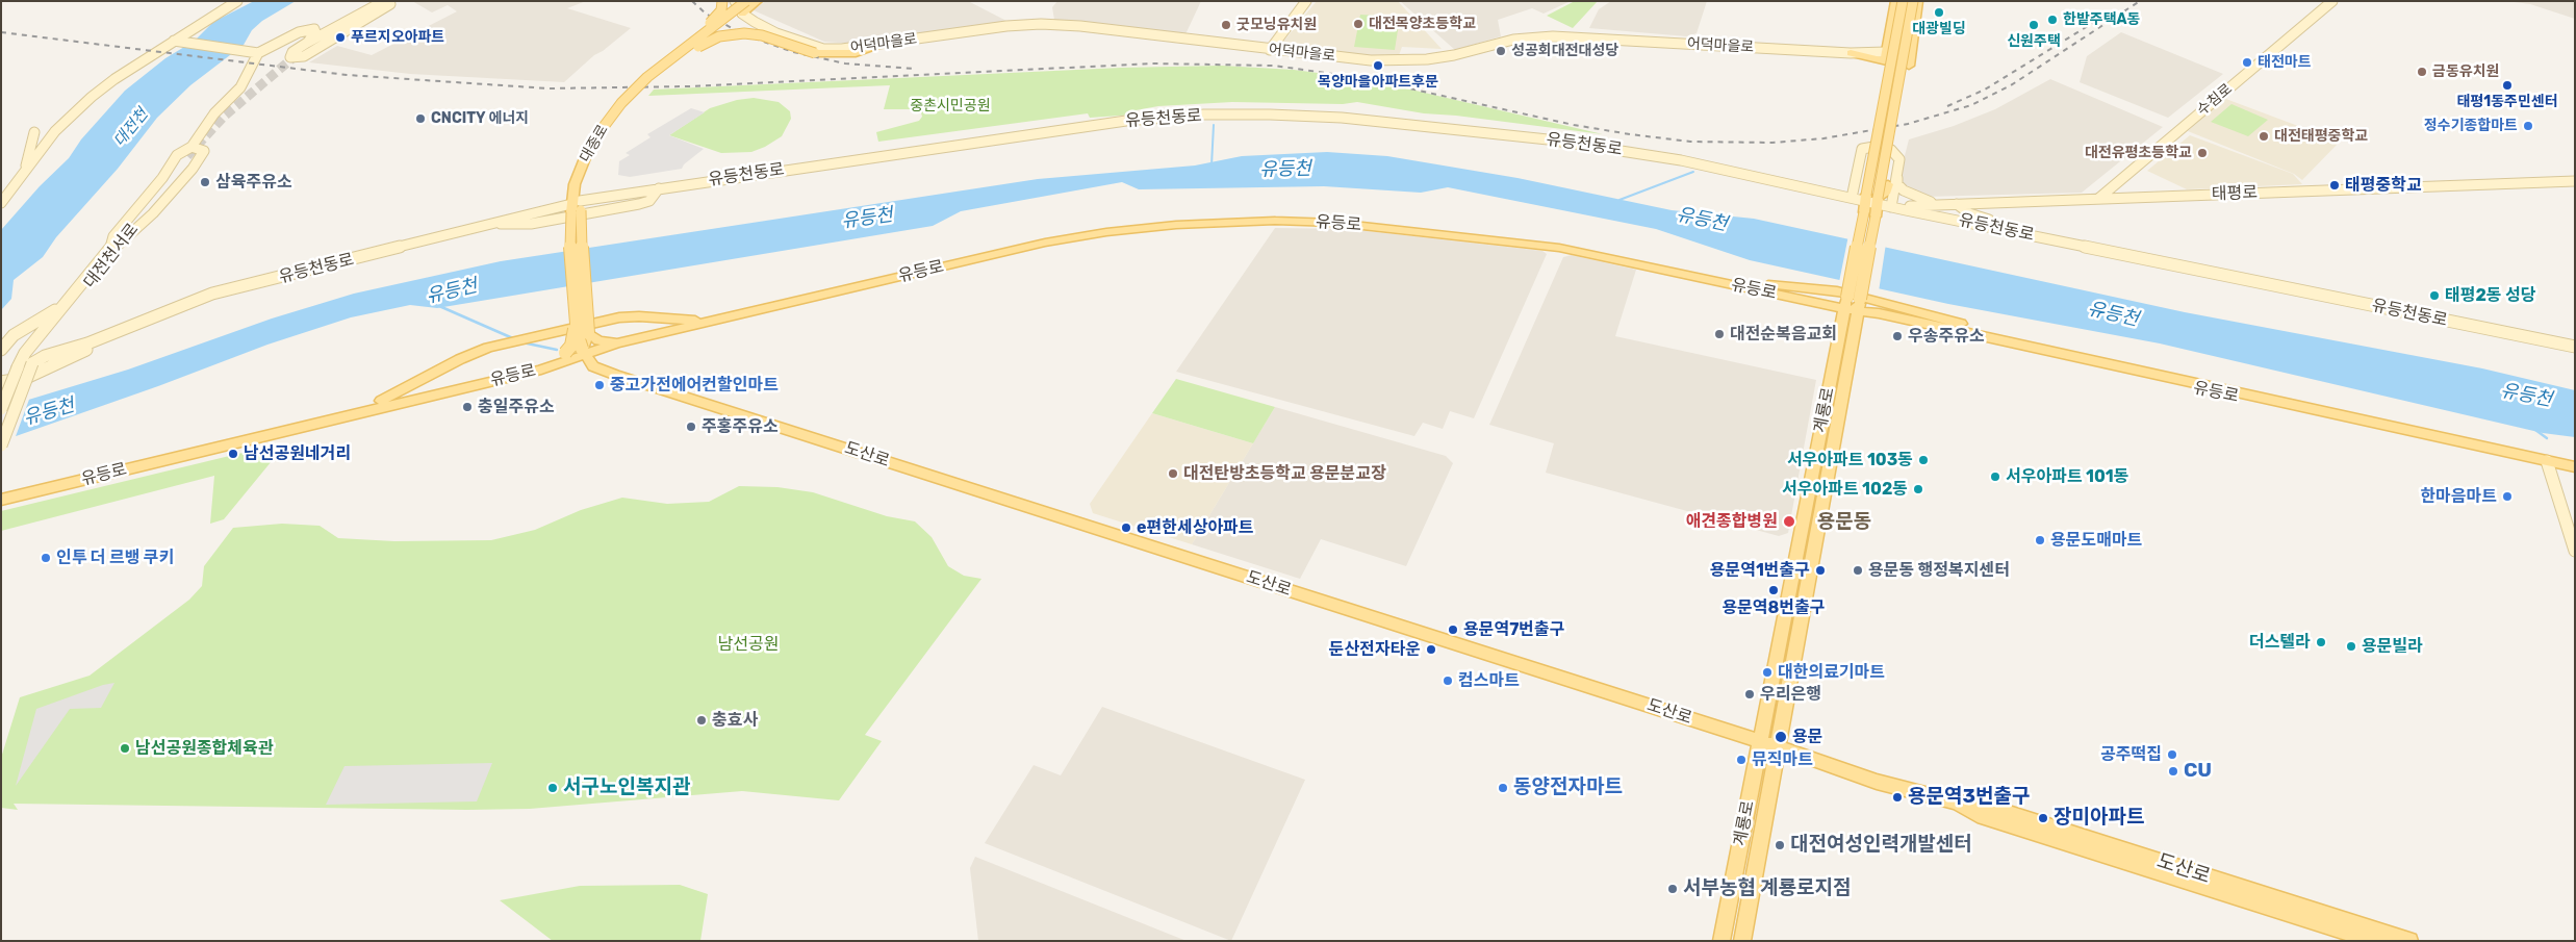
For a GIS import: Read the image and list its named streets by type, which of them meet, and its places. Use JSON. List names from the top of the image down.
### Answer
{
  "streets": {
    "main road": [
      "어덕마을로",
      "수침로",
      "유등천동로",
      "대종로",
      "태평로",
      "유등로",
      "대전천서로",
      "계룡로",
      "도산로"
    ]
  },
  "crossings": [
    ["수침로", "태평로"],
    ["유등천동로", "대종로"],
    ["유등천동로", "태평로"],
    ["유등천동로", "대전천서로"],
    ["유등천동로", "계룡로"],
    ["대종로", "유등로"],
    ["대종로", "도산로"],
    ["유등로", "계룡로"],
    ["유등로", "도산로"],
    ["계룡로", "도산로"]
  ],
  "districts": ["용문동"],
  "water": ["대전천", "유등천"],
  "parks": ["중촌시민공원", "남선공원"],
  "places": [
    "대광빌딩",
    "한밭주택A동",
    "대전목양초등학교",
    "굿모닝유치원",
    "신원주택",
    "푸르지오아파트",
    "성공회대전대성당",
    "태전마트",
    "목양마을아파트후문",
    "금동유치원",
    "태평1동주민센터",
    "CNCITY 에너지",
    "정수기종합마트",
    "대전태평중학교",
    "대전유평초등학교",
    "삼육주유소",
    "태평중학교",
    "태평2동 성당",
    "대전순복음교회",
    "우송주유소",
    "중고가전에어컨할인마트",
    "충일주유소",
    "주홍주유소",
    "남선공원네거리",
    "서우아파트 103동",
    "대전탄방초등학교 용문분교장",
    "서우아파트 101동",
    "서우아파트 102동",
    "한마음마트",
    "애견종합병원",
    "e편한세상아파트",
    "용문도매마트",
    "인투 더 르뱅 쿠키",
    "용문역1번출구",
    "용문동 행정복지센터",
    "용문역8번출구",
    "용문역7번출구",
    "더스텔라",
    "용문빌라",
    "둔산전자타운",
    "대한의료기마트",
    "컴스마트",
    "우리은행",
    "충효사",
    "용문",
    "남선공원종합체육관",
    "공주떡집",
    "뮤직마트",
    "CU",
    "서구노인복지관",
    "동양전자마트",
    "용문역3번출구",
    "장미아파트",
    "대전여성인력개발센터",
    "서부농협 계룡로지점"
  ]
}
